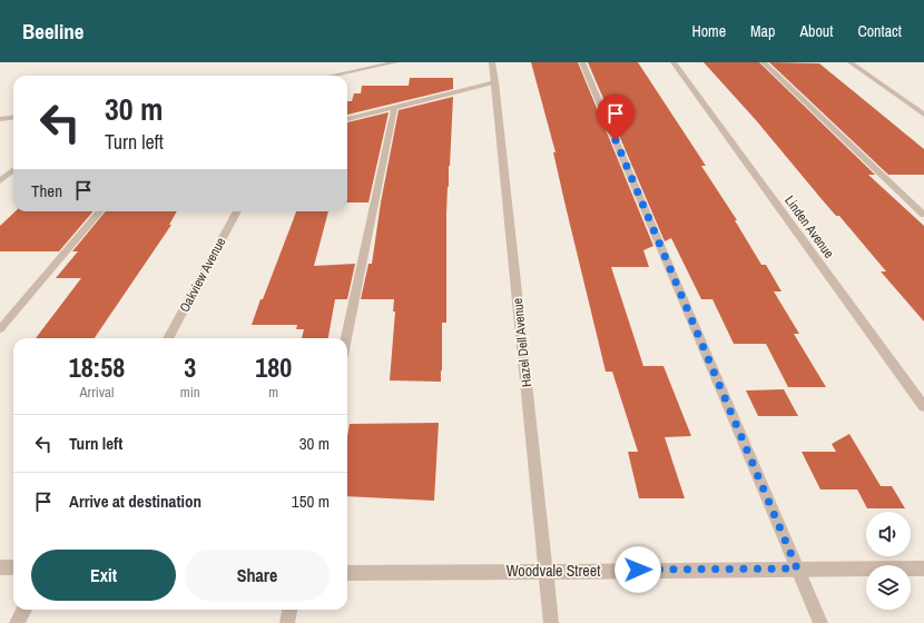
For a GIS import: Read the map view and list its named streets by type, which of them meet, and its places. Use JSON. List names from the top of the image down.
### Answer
{
  "streets": {
    "street": [
      "Linden Avenue",
      "Oakview Avenue",
      "Hazel Dell Avenue",
      "Woodvale Street"
    ]
  },
  "crossings": [
    ["Hazel Dell Avenue", "Woodvale Street"]
  ],
  "page": {
    "header": "Beeline",
    "nav": [
      "Home",
      "Map",
      "About",
      "Contact"
    ],
    "turn": ["30 m", "Turn left"],
    "then": "Then",
    "eta": [
      "18:58",
      "Arrival",
      "3",
      "min",
      "180",
      "m"
    ],
    "list": [
      {
        "name": "Turn left",
        "value": "30 m"
      },
      {
        "name": "Arrive at destination",
        "value": "150 m"
      }
    ],
    "buttons": ["Exit", "Share"]
  }
}
